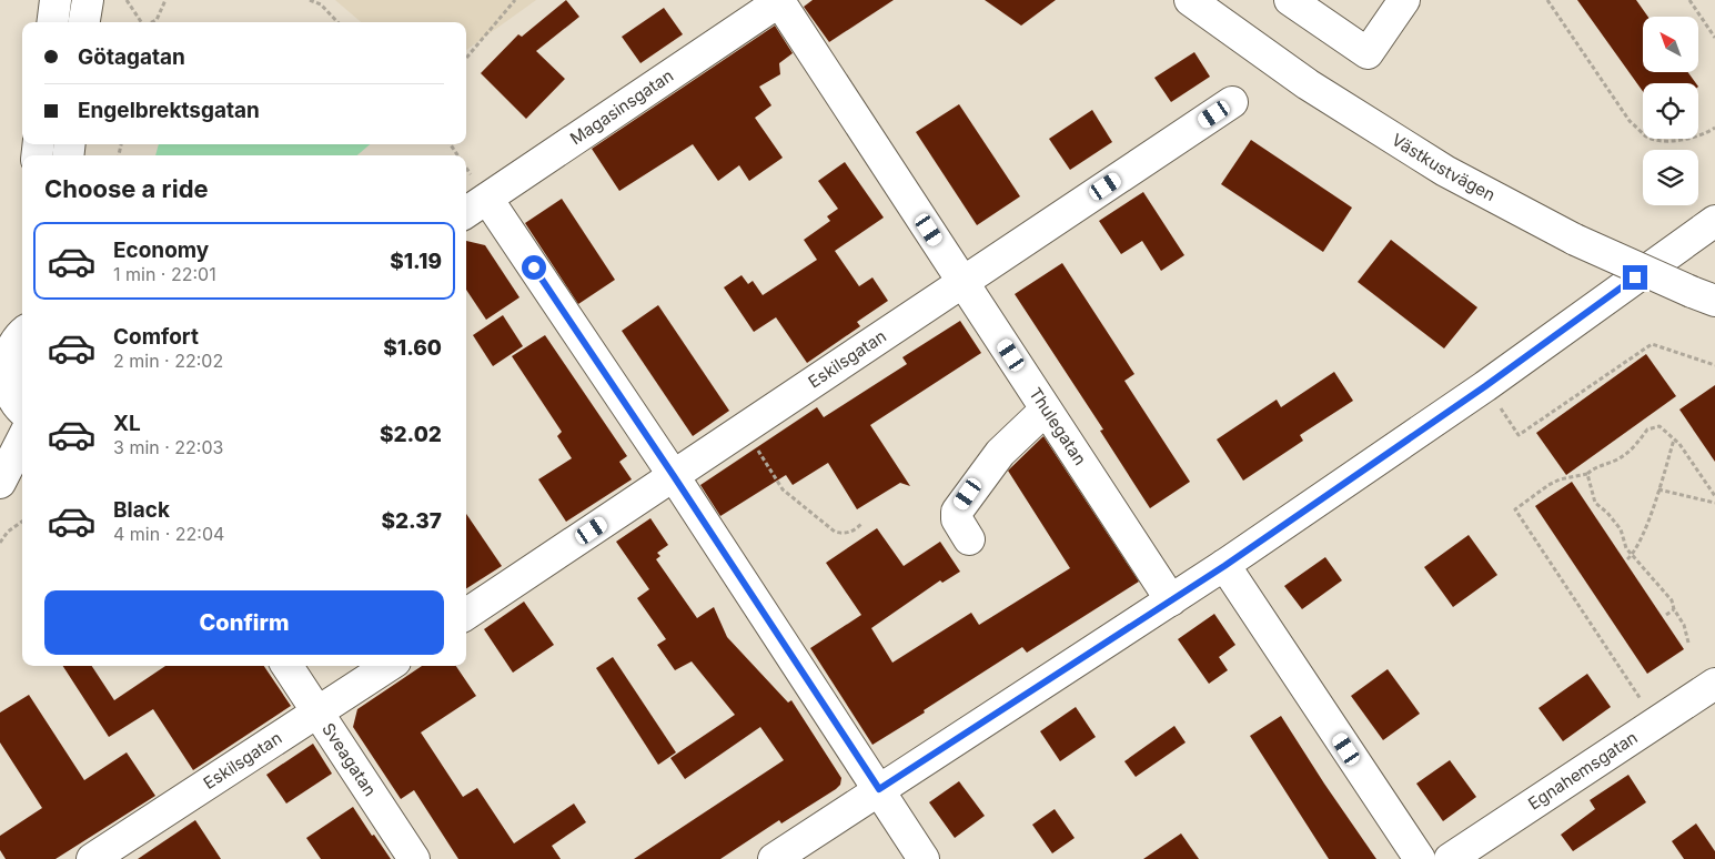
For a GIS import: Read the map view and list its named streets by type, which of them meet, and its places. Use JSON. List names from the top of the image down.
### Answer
{
  "streets": {
    "street": [
      "Magasinsgatan",
      "Västkustvägen",
      "Eskilsgatan",
      "Thulegatan",
      "Sveagatan",
      "Egnahemsgatan"
    ]
  },
  "crossings": [
    ["Magasinsgatan", "Thulegatan"],
    ["Eskilsgatan", "Thulegatan"],
    ["Eskilsgatan", "Sveagatan"]
  ],
  "north": "top left",
  "page": {
    "banner": ["Götagatan", "Engelbrektsgatan"],
    "heading": "Choose a ride",
    "list": [
      {
        "name": "Economy",
        "note": "1 min · 22:01",
        "value": "$1.19"
      },
      {
        "name": "Comfort",
        "note": "2 min · 22:02",
        "value": "$1.60"
      },
      {
        "name": "XL",
        "note": "3 min · 22:03",
        "value": "$2.02"
      },
      {
        "name": "Black",
        "note": "4 min · 22:04",
        "value": "$2.37"
      }
    ],
    "buttons": "Confirm"
  }
}
